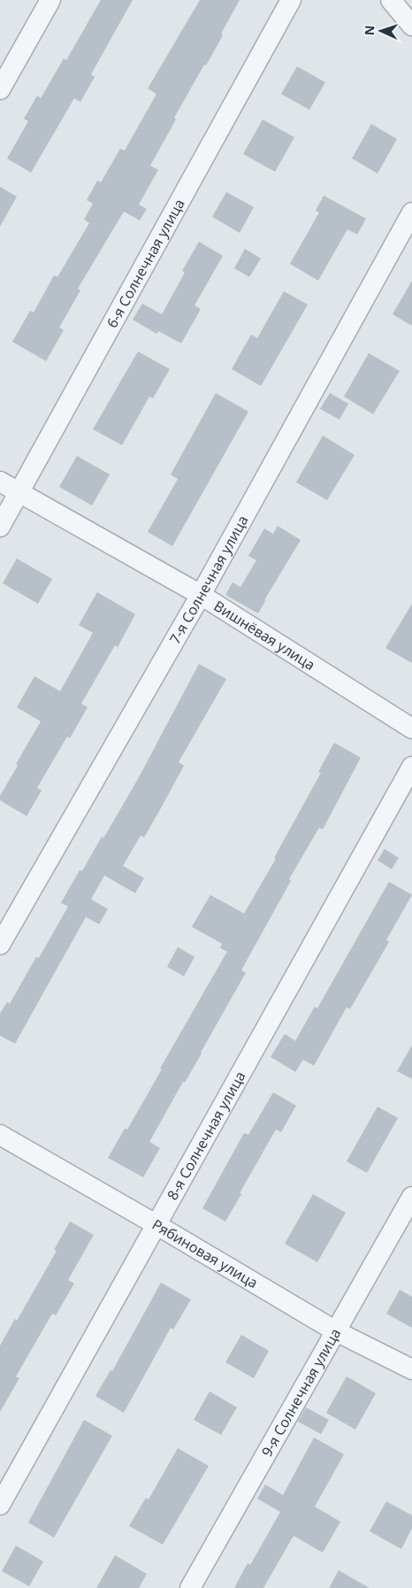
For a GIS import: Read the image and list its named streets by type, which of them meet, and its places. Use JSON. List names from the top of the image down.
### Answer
{
  "streets": {
    "street": [
      "6-я Солнечная улица",
      "7-я Солнечная улица",
      "Вишнёвая улица",
      "8-я Солнечная улица",
      "Рябиновая улица",
      "9-я Солнечная улица"
    ]
  },
  "crossings": [
    ["6-я Солнечная улица", "Вишнёвая улица"],
    ["7-я Солнечная улица", "Вишнёвая улица"],
    ["8-я Солнечная улица", "Рябиновая улица"],
    ["Рябиновая улица", "9-я Солнечная улица"]
  ],
  "north": "left"
}
